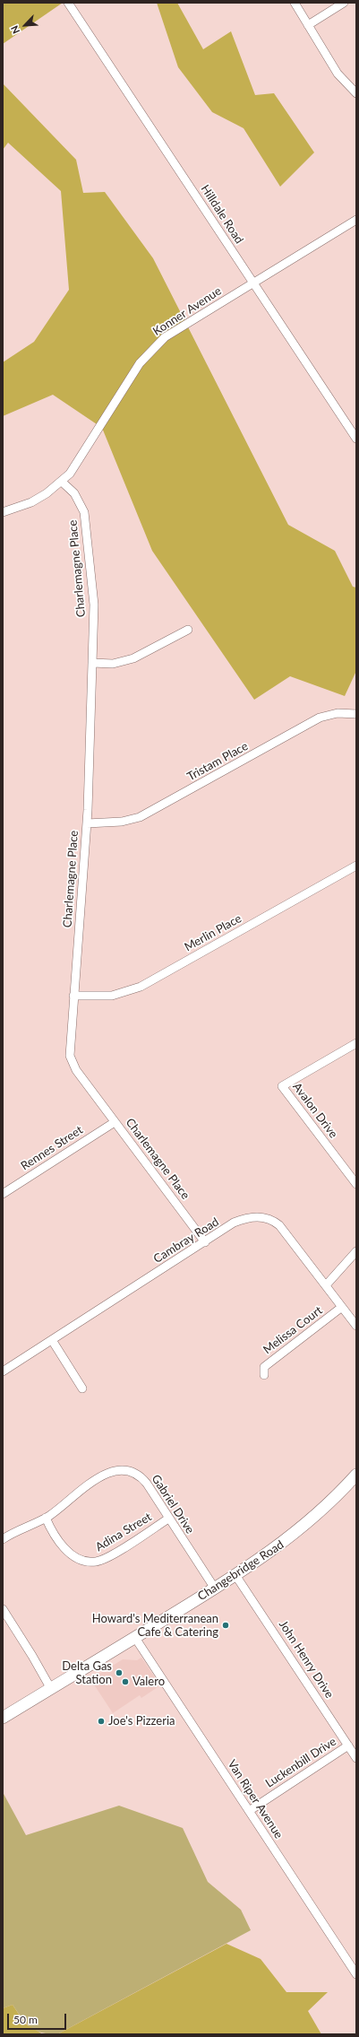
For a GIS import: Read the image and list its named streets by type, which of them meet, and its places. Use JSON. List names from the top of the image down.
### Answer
{
  "streets": {
    "main road": ["Changebridge Road"],
    "street": [
      "Hilldale Road",
      "Konner Avenue",
      "Charlemagne Place",
      "Tristam Place",
      "Merlin Place",
      "Avalon Drive",
      "Rennes Street",
      "Cambray Road",
      "Melissa Court",
      "Gabriel Drive",
      "Adina Street",
      "John Henry Drive",
      "Luckenbill Drive",
      "Van Riper Avenue"
    ]
  },
  "crossings": [
    ["Hilldale Road", "Konner Avenue"],
    ["Konner Avenue", "Charlemagne Place"],
    ["Charlemagne Place", "Tristam Place"],
    ["Charlemagne Place", "Merlin Place"],
    ["Charlemagne Place", "Rennes Street"],
    ["Charlemagne Place", "Cambray Road"],
    ["Cambray Road", "Melissa Court"],
    ["Gabriel Drive", "Adina Street"],
    ["Gabriel Drive", "Changebridge Road"],
    ["Changebridge Road", "John Henry Drive"],
    ["Changebridge Road", "Van Riper Avenue"],
    ["John Henry Drive", "Luckenbill Drive"],
    ["Luckenbill Drive", "Van Riper Avenue"]
  ],
  "places": [
    "Howard's Mediterranean Cafe & Catering",
    "Delta Gas Station",
    "Valero",
    "Joe's Pizzeria"
  ],
  "scale_bar": "50 m",
  "north": "bottom left"
}
